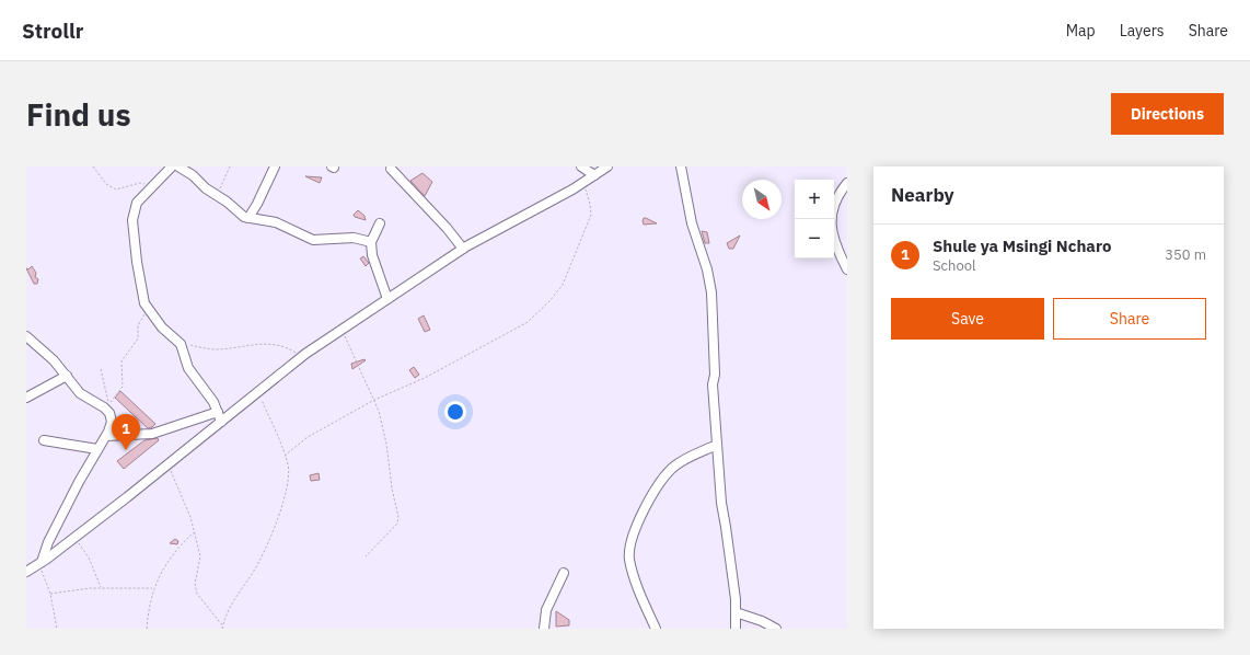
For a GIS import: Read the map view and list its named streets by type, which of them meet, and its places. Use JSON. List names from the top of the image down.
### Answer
{
  "north": "bottom right",
  "page": {
    "header": "Strollr",
    "nav": ["Map", "Layers", "Share"],
    "buttons": [
      "Directions",
      ["Save", "Share"]
    ],
    "title": "Find us",
    "heading": "Nearby",
    "map_buttons": ["+", "−"],
    "list": [
      {
        "mark": "1",
        "name": "Shule ya Msingi Ncharo",
        "note": "School",
        "value": "350 m"
      }
    ],
    "pins": "1"
  }
}
